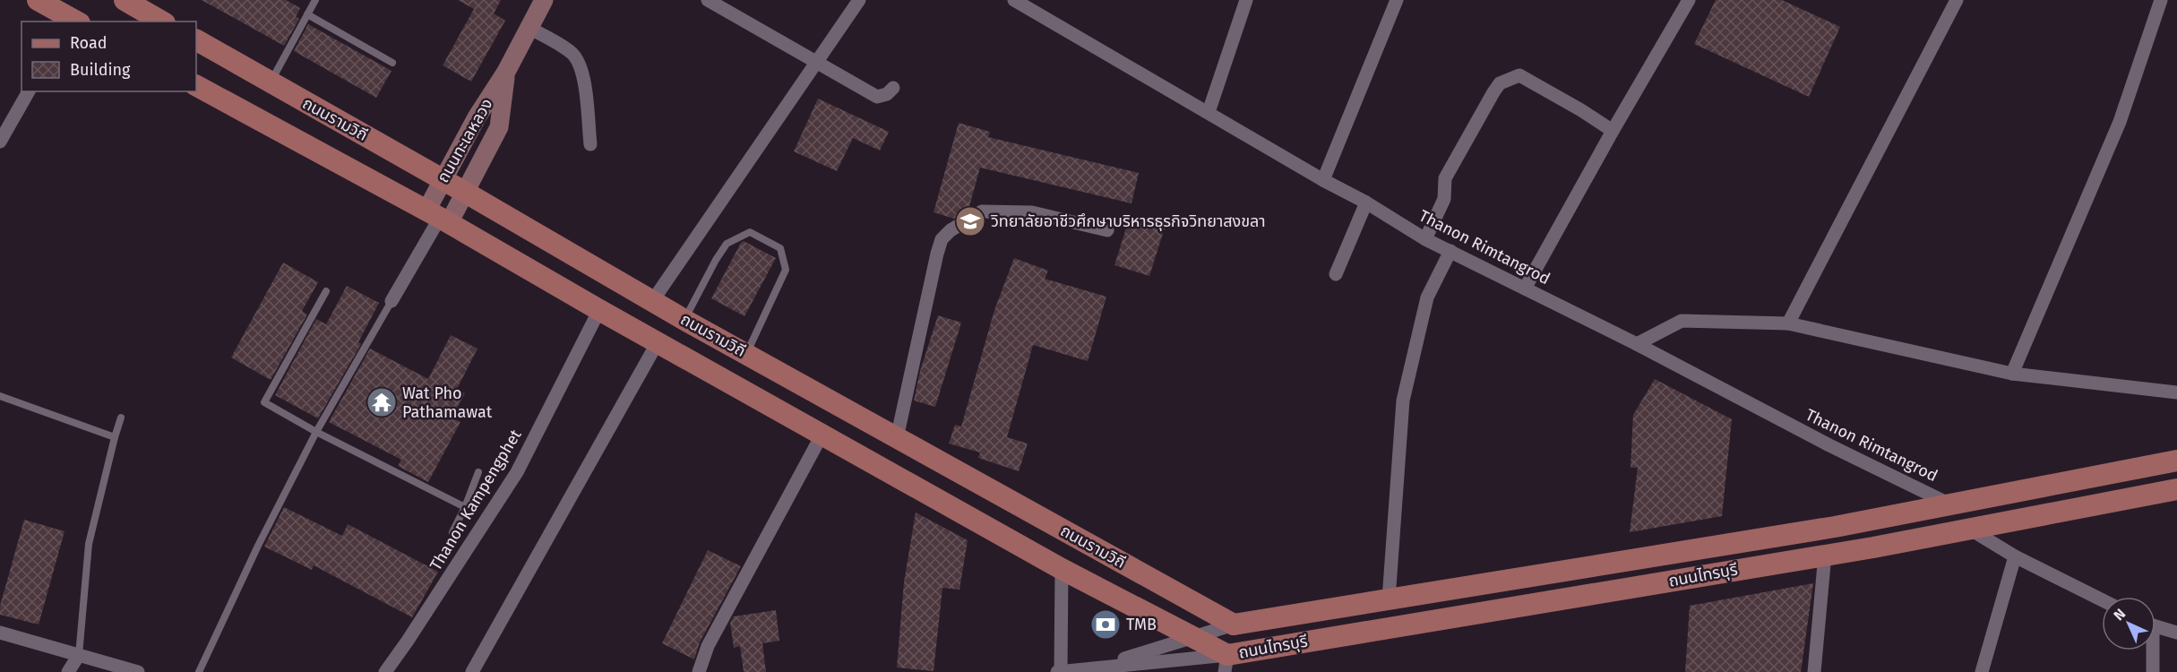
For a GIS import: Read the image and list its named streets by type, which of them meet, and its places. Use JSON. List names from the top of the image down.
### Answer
{
  "streets": {
    "main road": ["ถนนรามวิถี", "ถนนทะเลหลวง", "ถนนไทรบุรี"],
    "street": ["Thanon Rimtangrod", "Thanon Kampengphet"]
  },
  "crossings": [
    ["ถนนรามวิถี", "ถนนทะเลหลวง"],
    ["ถนนรามวิถี", "Thanon Kampengphet"],
    ["ถนนรามวิถี", "ถนนไทรบุรี"],
    ["Thanon Rimtangrod", "ถนนไทรบุรี"]
  ],
  "places": {
    "school or university": ["วิทยาลัยอาชีวศึกษาบริหารธุรกิจวิทยาสงขลา"],
    "temple": ["Wat Pho Pathamawat"],
    "bank": ["TMB"]
  },
  "legend": ["Road", "Building"],
  "north": "top left"
}
